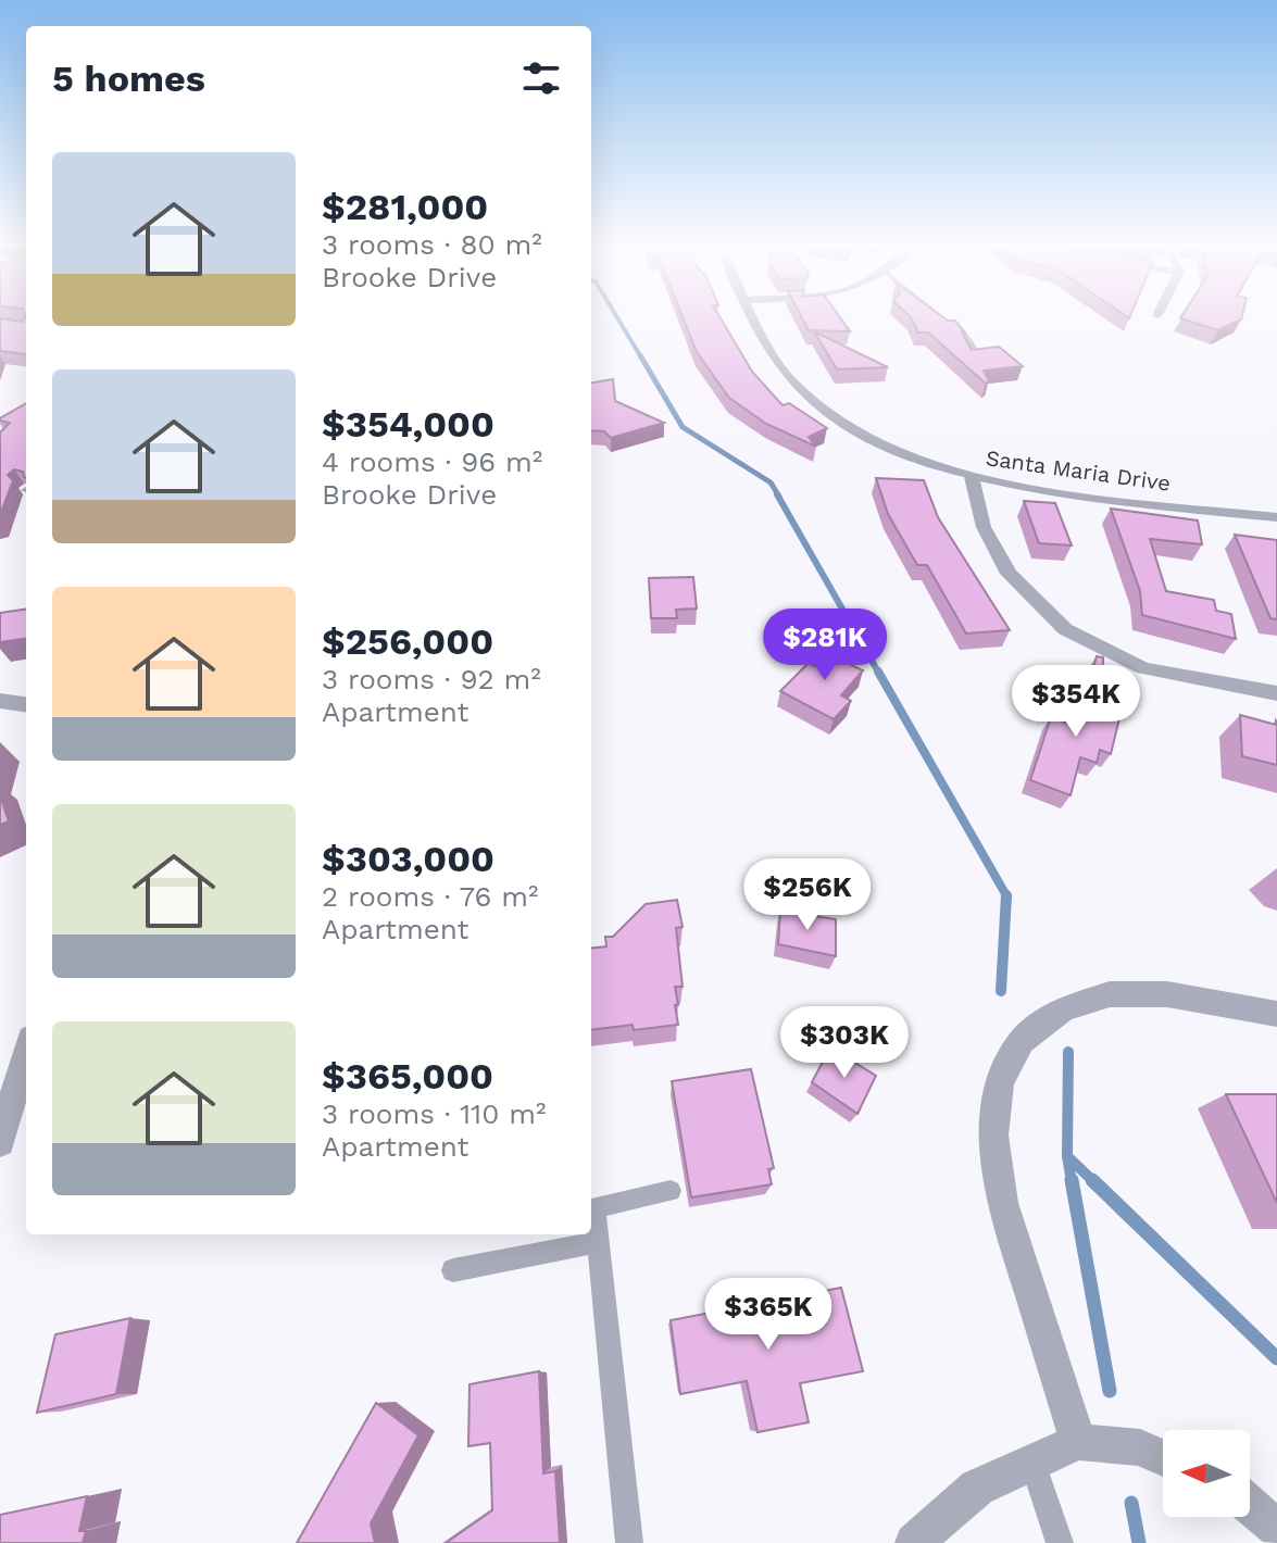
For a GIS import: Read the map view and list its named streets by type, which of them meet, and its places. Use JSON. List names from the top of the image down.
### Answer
{
  "streets": {
    "street": ["Santa Maria Drive"]
  },
  "north": "left",
  "page": {
    "heading": "5 homes",
    "list": [
      {
        "name": "$281,000",
        "note": "3 rooms · 80 m² · Brooke Drive"
      },
      {
        "name": "$354,000",
        "note": "4 rooms · 96 m² · Brooke Drive"
      },
      {
        "name": "$256,000",
        "note": "3 rooms · 92 m² · Apartment"
      },
      {
        "name": "$303,000",
        "note": "2 rooms · 76 m² · Apartment"
      },
      {
        "name": "$365,000",
        "note": "3 rooms · 110 m² · Apartment"
      }
    ],
    "price": [
      "$281K",
      "$354K",
      "$256K",
      "$303K",
      "$365K"
    ]
  }
}
